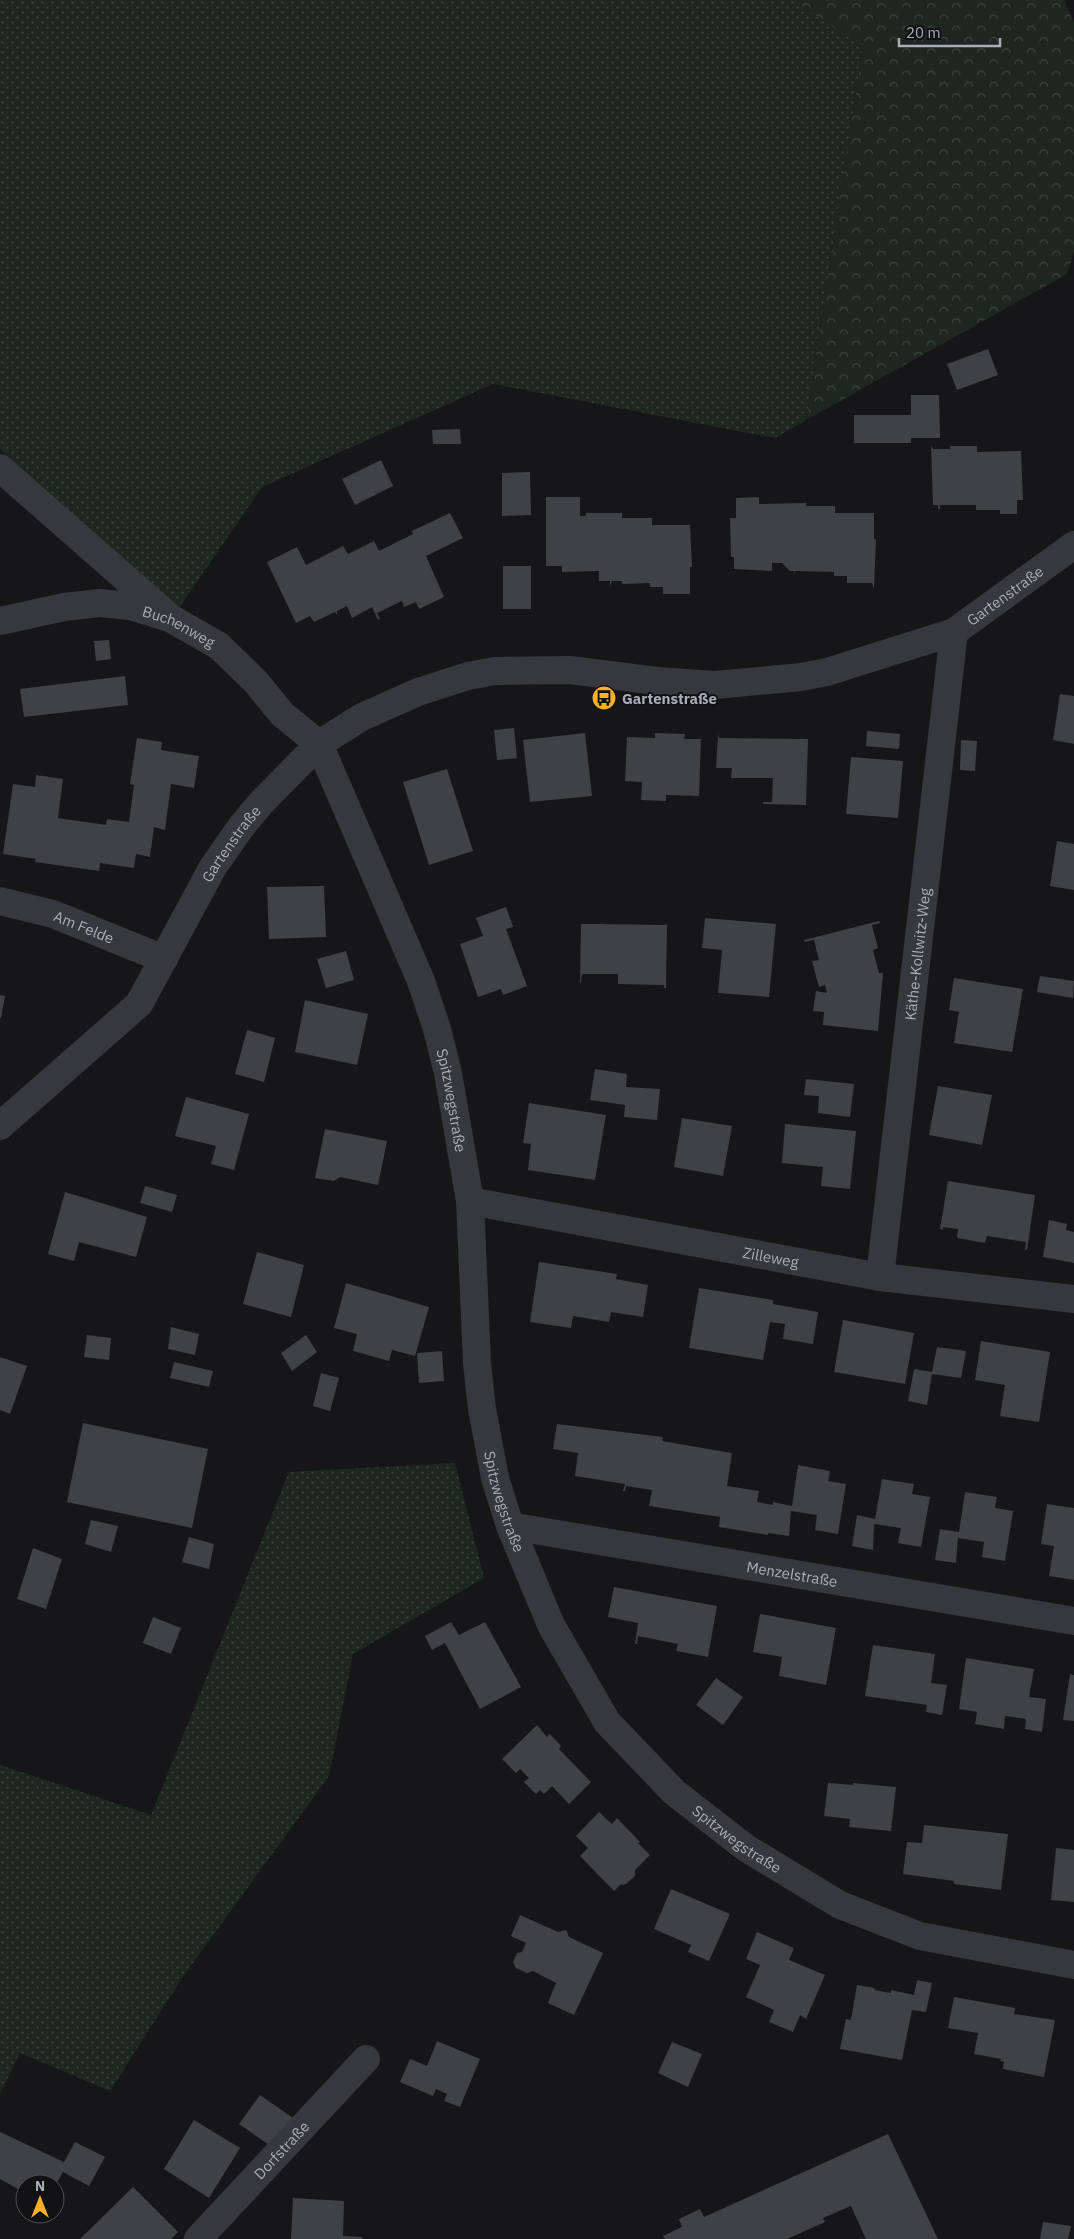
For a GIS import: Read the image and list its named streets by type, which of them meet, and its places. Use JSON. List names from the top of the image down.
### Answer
{
  "streets": {
    "street": [
      "Gartenstraße",
      "Buchenweg",
      "Am Felde",
      "Käthe-Kollwitz-Weg",
      "Spitzwegstraße",
      "Zilleweg",
      "Menzelstraße",
      "Dorfstraße"
    ]
  },
  "crossings": [
    ["Gartenstraße", "Buchenweg"],
    ["Gartenstraße", "Am Felde"],
    ["Gartenstraße", "Käthe-Kollwitz-Weg"],
    ["Gartenstraße", "Spitzwegstraße"],
    ["Buchenweg", "Spitzwegstraße"],
    ["Käthe-Kollwitz-Weg", "Zilleweg"],
    ["Spitzwegstraße", "Zilleweg"],
    ["Spitzwegstraße", "Menzelstraße"]
  ],
  "places": {
    "bus stop": ["Gartenstraße"]
  },
  "scale_bar": "20 m",
  "north": "top"
}
